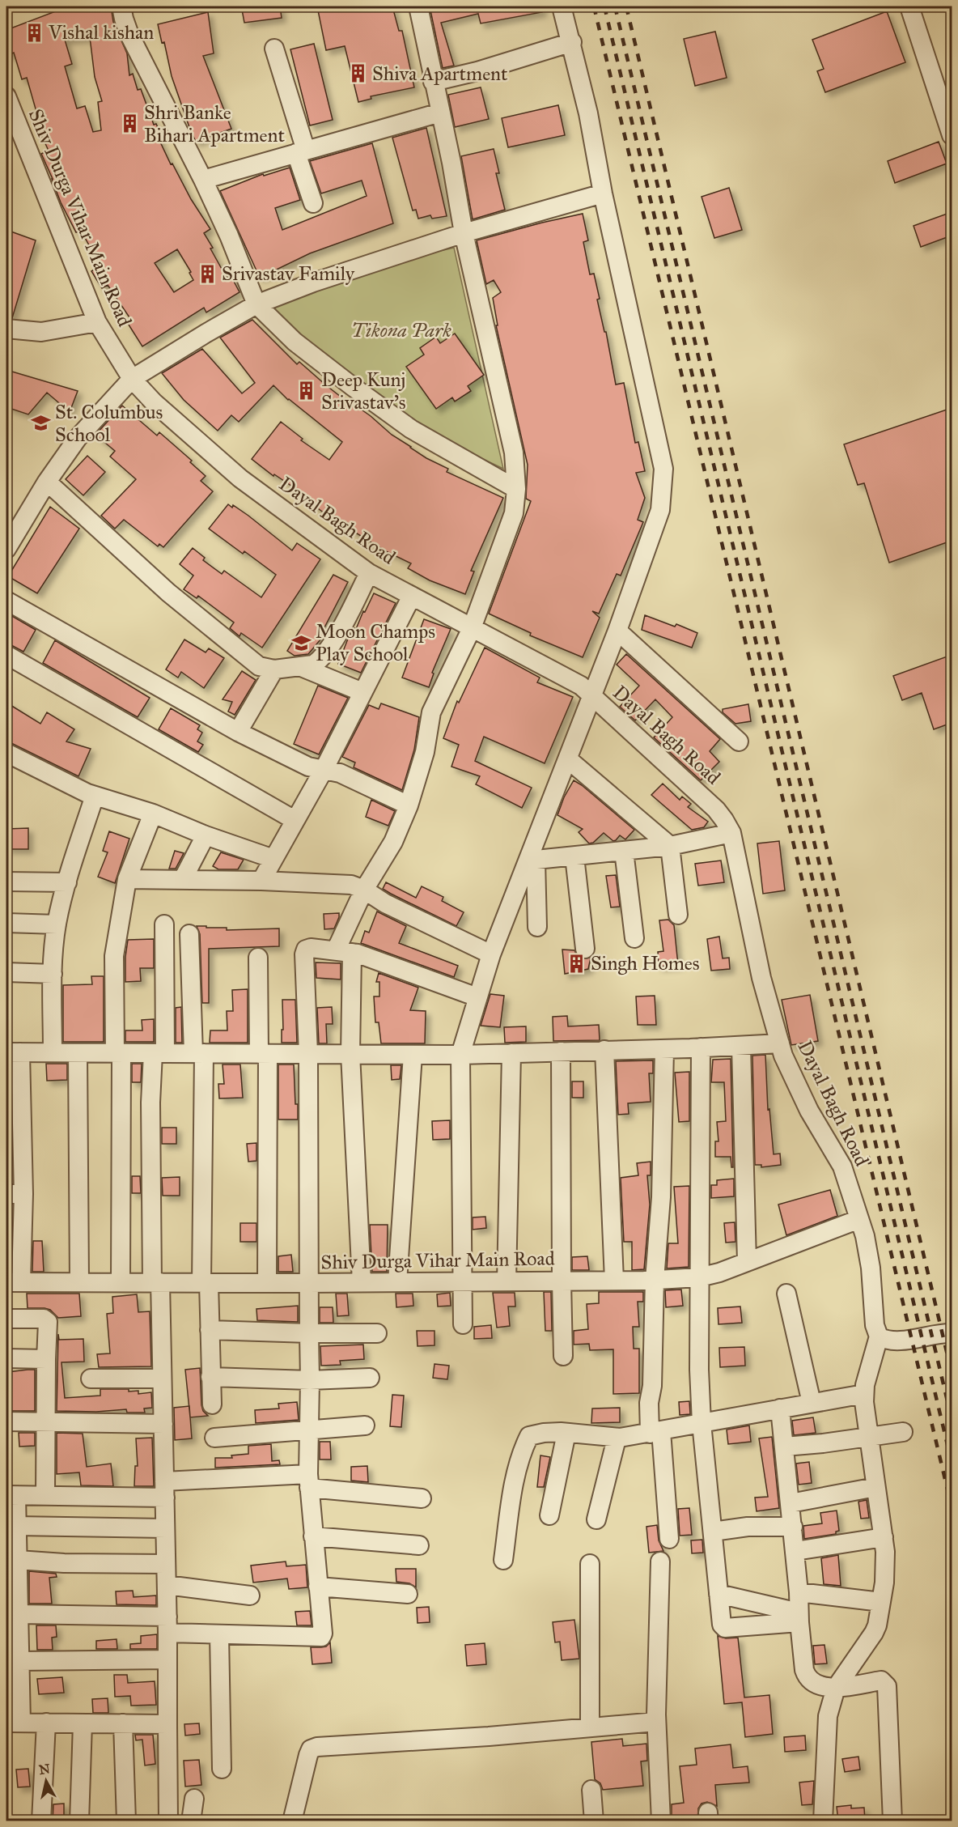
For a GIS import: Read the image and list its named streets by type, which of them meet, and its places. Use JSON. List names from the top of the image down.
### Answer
{
  "streets": {
    "street": ["Shiv Durga Vihar Main Road", "Dayal Bagh Road"]
  },
  "crossings": [
    ["Shiv Durga Vihar Main Road", "Dayal Bagh Road"]
  ],
  "parks": ["Tikona Park"],
  "places": {
    "building": [
      "Vishal kishan",
      "Shiva Apartment",
      "Shri Banke Bihari Apartment",
      "Srivastav Family",
      "Deep Kunj Srivastav's",
      "Singh Homes"
    ],
    "school or university": ["St. Columbus School", "Moon Champs Play School"]
  },
  "north": "top"
}
